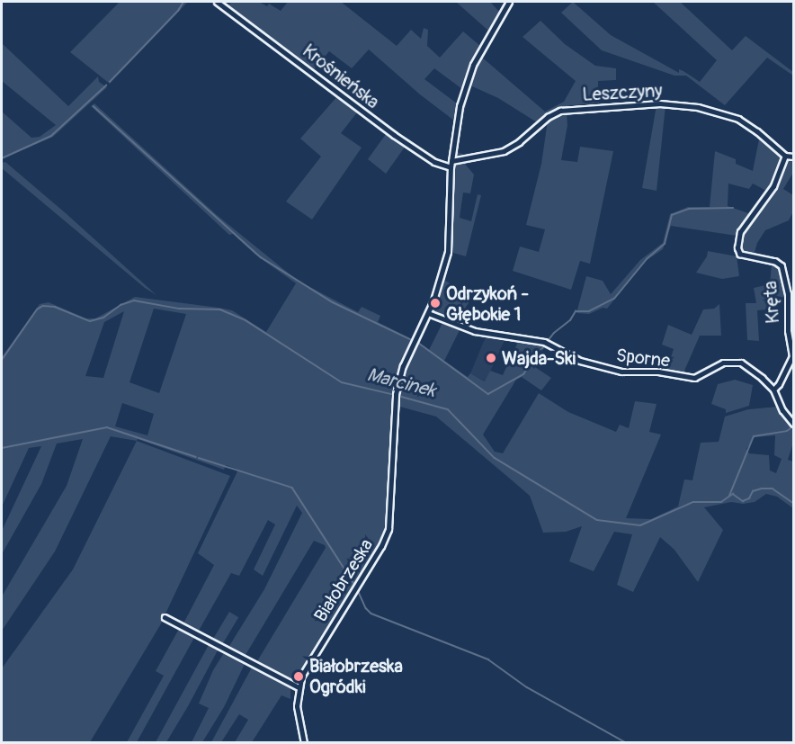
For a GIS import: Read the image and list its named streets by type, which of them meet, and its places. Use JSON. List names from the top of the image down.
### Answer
{
  "streets": {
    "street": [
      "Krośnieńska",
      "Leszczyny",
      "Kręta",
      "Sporne",
      "Białobrzeska"
    ]
  },
  "crossings": [
    ["Krośnieńska", "Leszczyny"],
    ["Krośnieńska", "Białobrzeska"],
    ["Leszczyny", "Kręta"],
    ["Leszczyny", "Białobrzeska"],
    ["Kręta", "Sporne"],
    ["Sporne", "Białobrzeska"]
  ],
  "water": ["Marcinek"],
  "places": ["Odrzykoń - Głębokie 1", "Wajda-Ski", "Białobrzeska Ogródki"]
}
